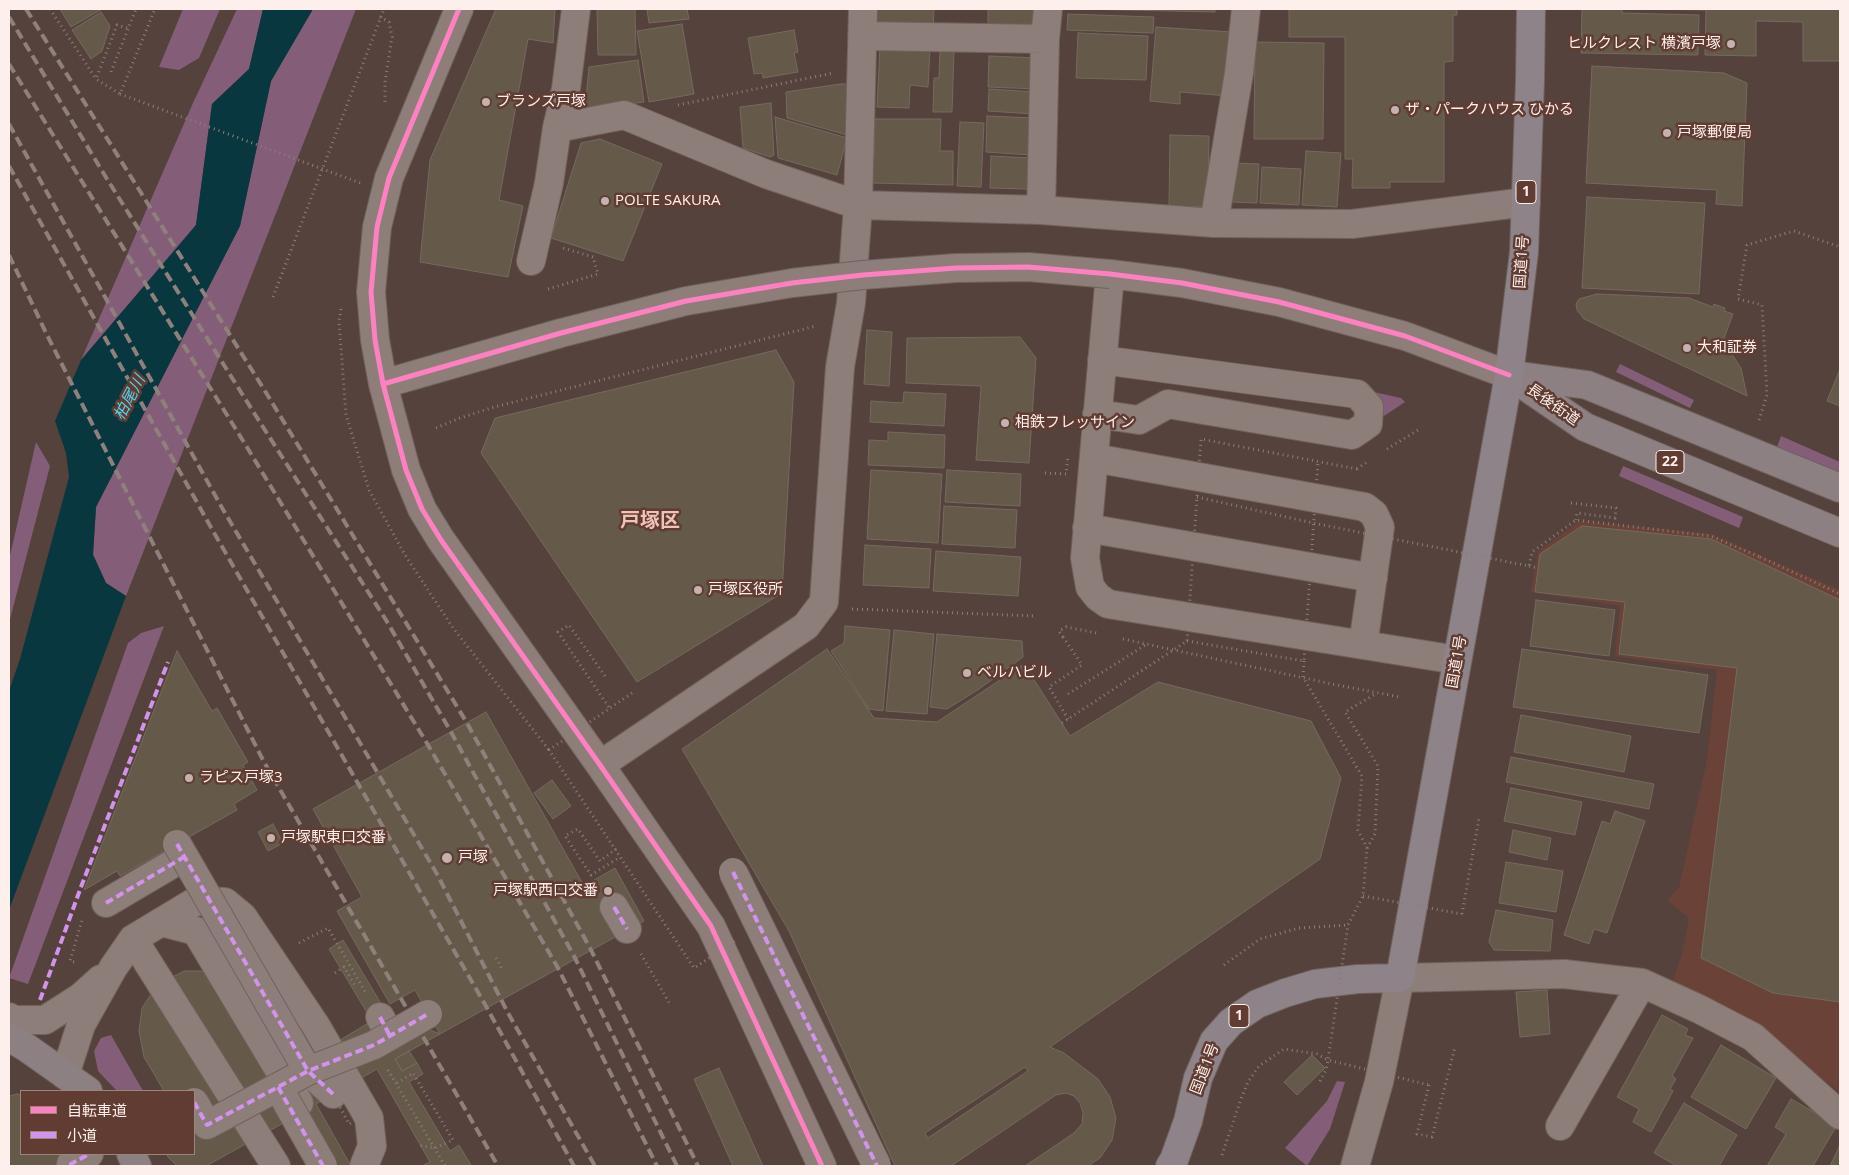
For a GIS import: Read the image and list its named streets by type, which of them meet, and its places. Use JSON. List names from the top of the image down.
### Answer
{
  "streets": {
    "highway": ["1", "国道1号"],
    "main road": ["長後街道", "22"]
  },
  "crossings": [
    ["国道1号", "長後街道"]
  ],
  "districts": ["戸塚区"],
  "water": ["柏尾川"],
  "places": [
    "ヒルクレスト 横濱戸塚",
    "ブランズ戸塚",
    "ザ・パークハウス ひかる",
    "戸塚郵便局",
    "POLTE SAKURA",
    "大和証券",
    "相鉄フレッサイン",
    "戸塚区役所",
    "ベルハビル",
    "ラピス戸塚3",
    "戸塚駅東口交番",
    "戸塚",
    "戸塚駅西口交番"
  ],
  "legend": ["自転車道", "小道"]
}
